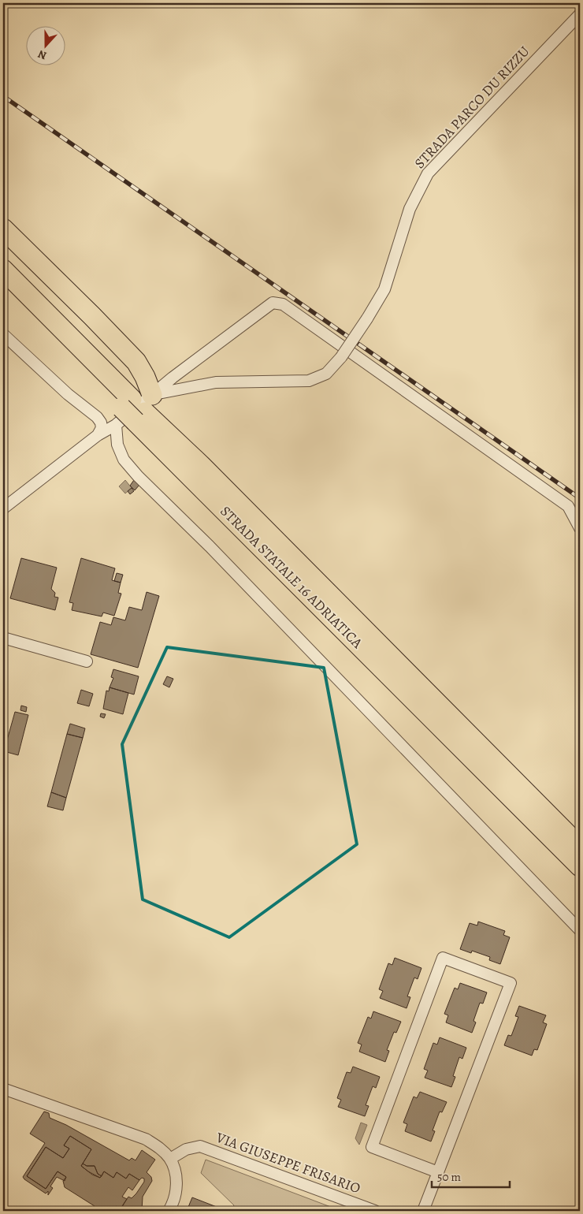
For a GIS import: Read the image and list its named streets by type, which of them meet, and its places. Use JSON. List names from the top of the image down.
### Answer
{
  "streets": {
    "highway": ["STRADA STATALE 16 ADRIATICA"],
    "street": ["STRADA PARCO DU RIZZU", "VIA GIUSEPPE FRISARIO"]
  },
  "crossings": [
    ["STRADA PARCO DU RIZZU", "STRADA STATALE 16 ADRIATICA"]
  ],
  "scale_bar": "50 m",
  "north": "bottom"
}
